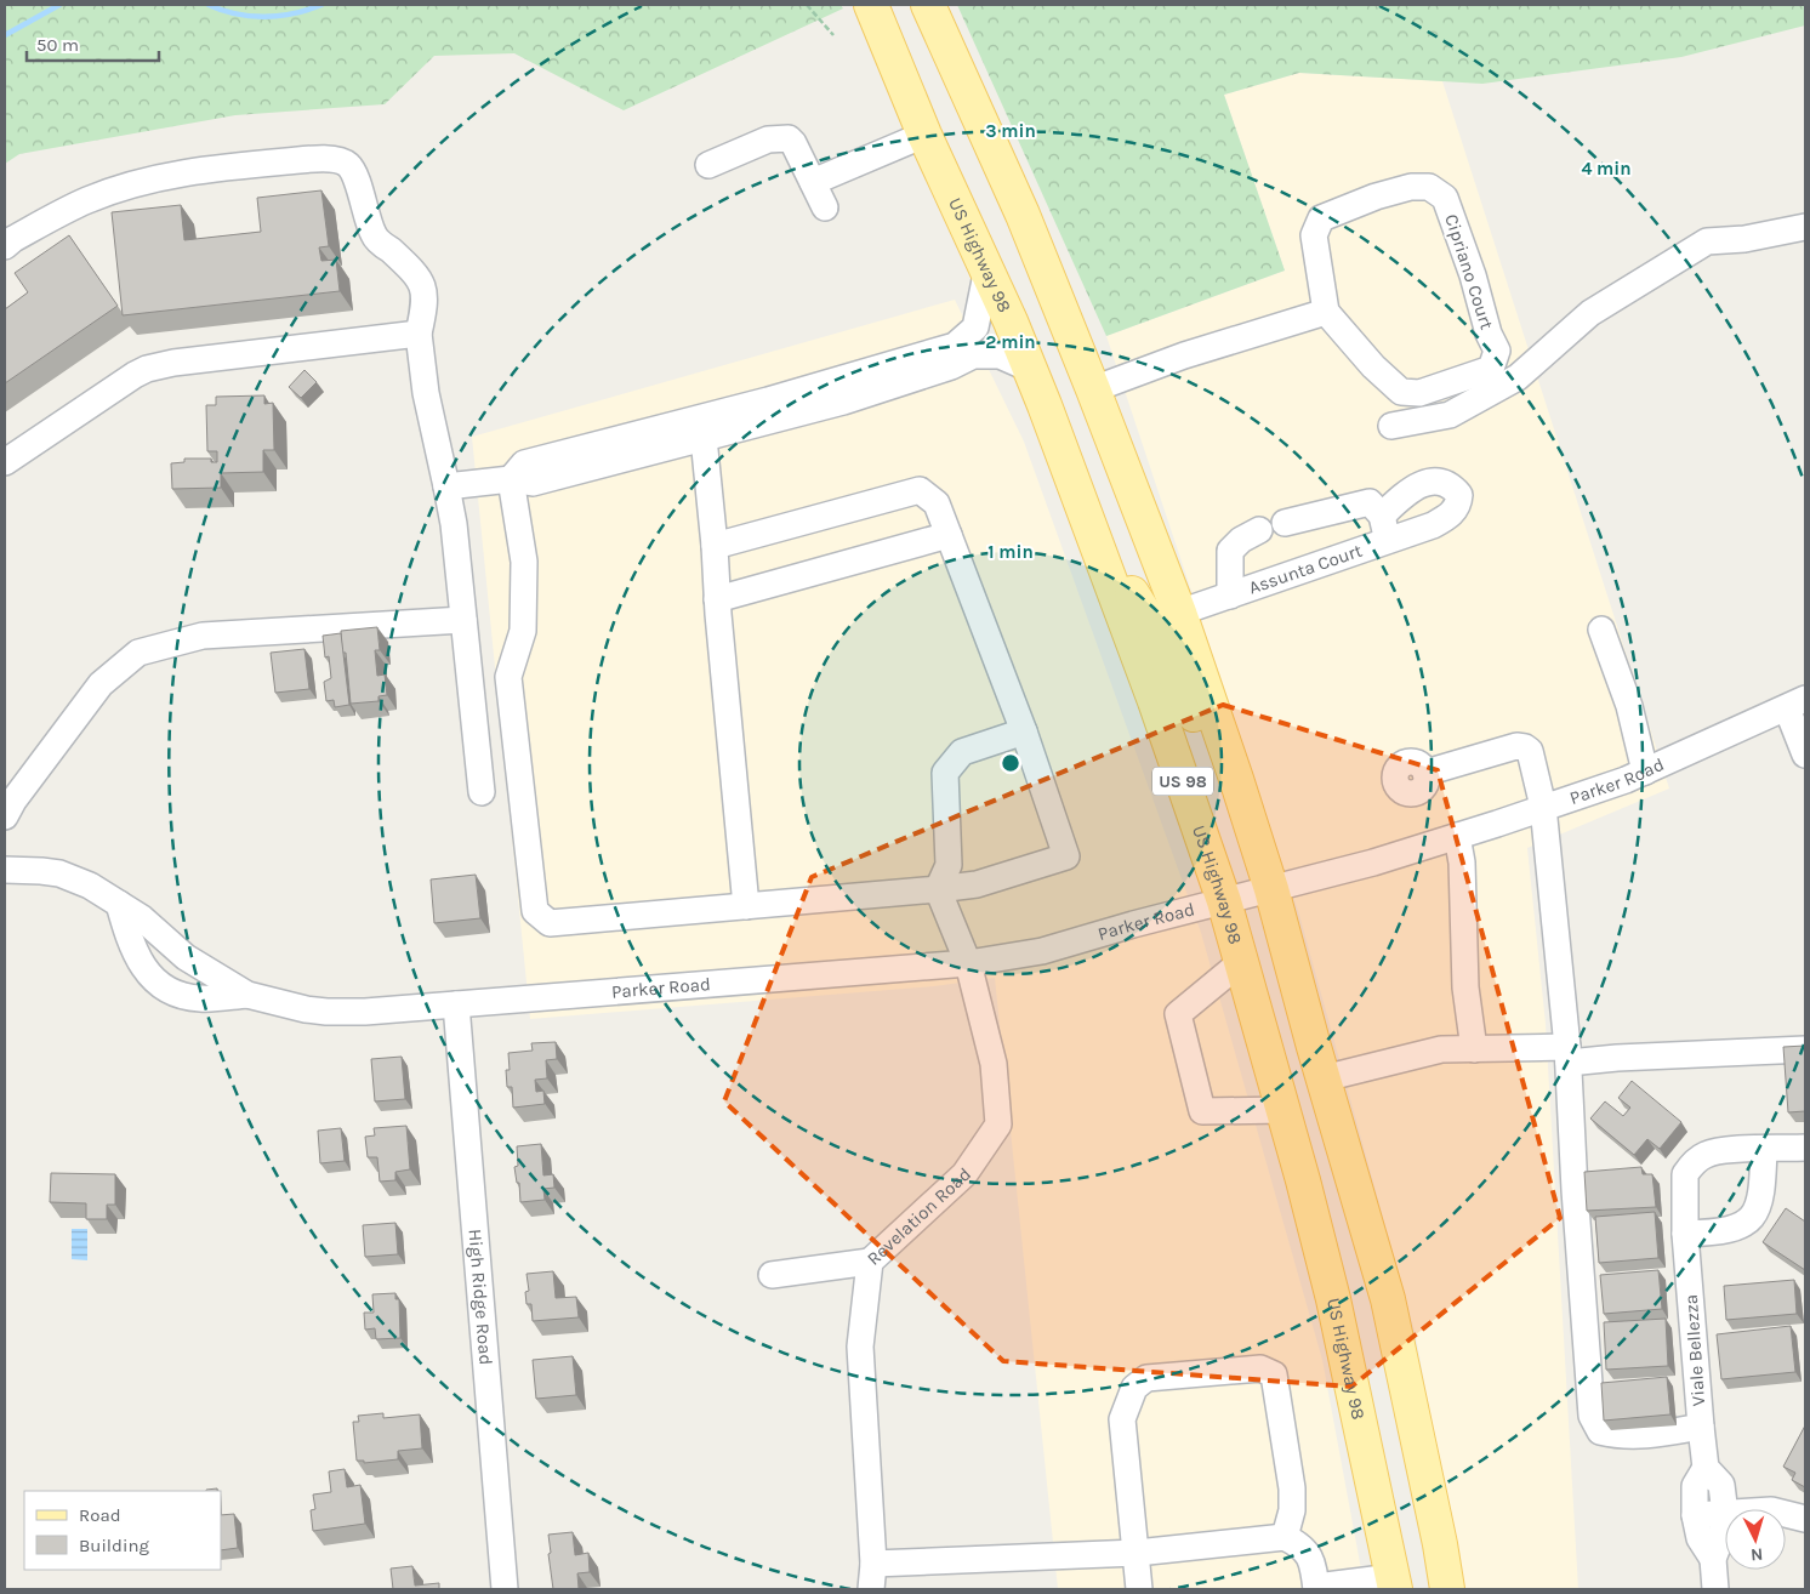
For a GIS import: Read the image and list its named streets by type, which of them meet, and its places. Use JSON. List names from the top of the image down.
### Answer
{
  "streets": {
    "main road": ["US Highway 98", "US 98"],
    "street": [
      "Cipriano Court",
      "Assunta Court",
      "Parker Road",
      "Revelation Road",
      "High Ridge Road",
      "Viale Bellezza"
    ]
  },
  "crossings": [
    ["US Highway 98", "Parker Road"],
    ["Assunta Court", "US 98"],
    ["Parker Road", "US 98"],
    ["Parker Road", "Revelation Road"],
    ["Parker Road", "High Ridge Road"]
  ],
  "legend": ["Road", "Building"],
  "scale_bar": "50 m",
  "north": "bottom",
  "rings": [
    "3 min",
    "4 min",
    "2 min",
    "1 min"
  ]
}
